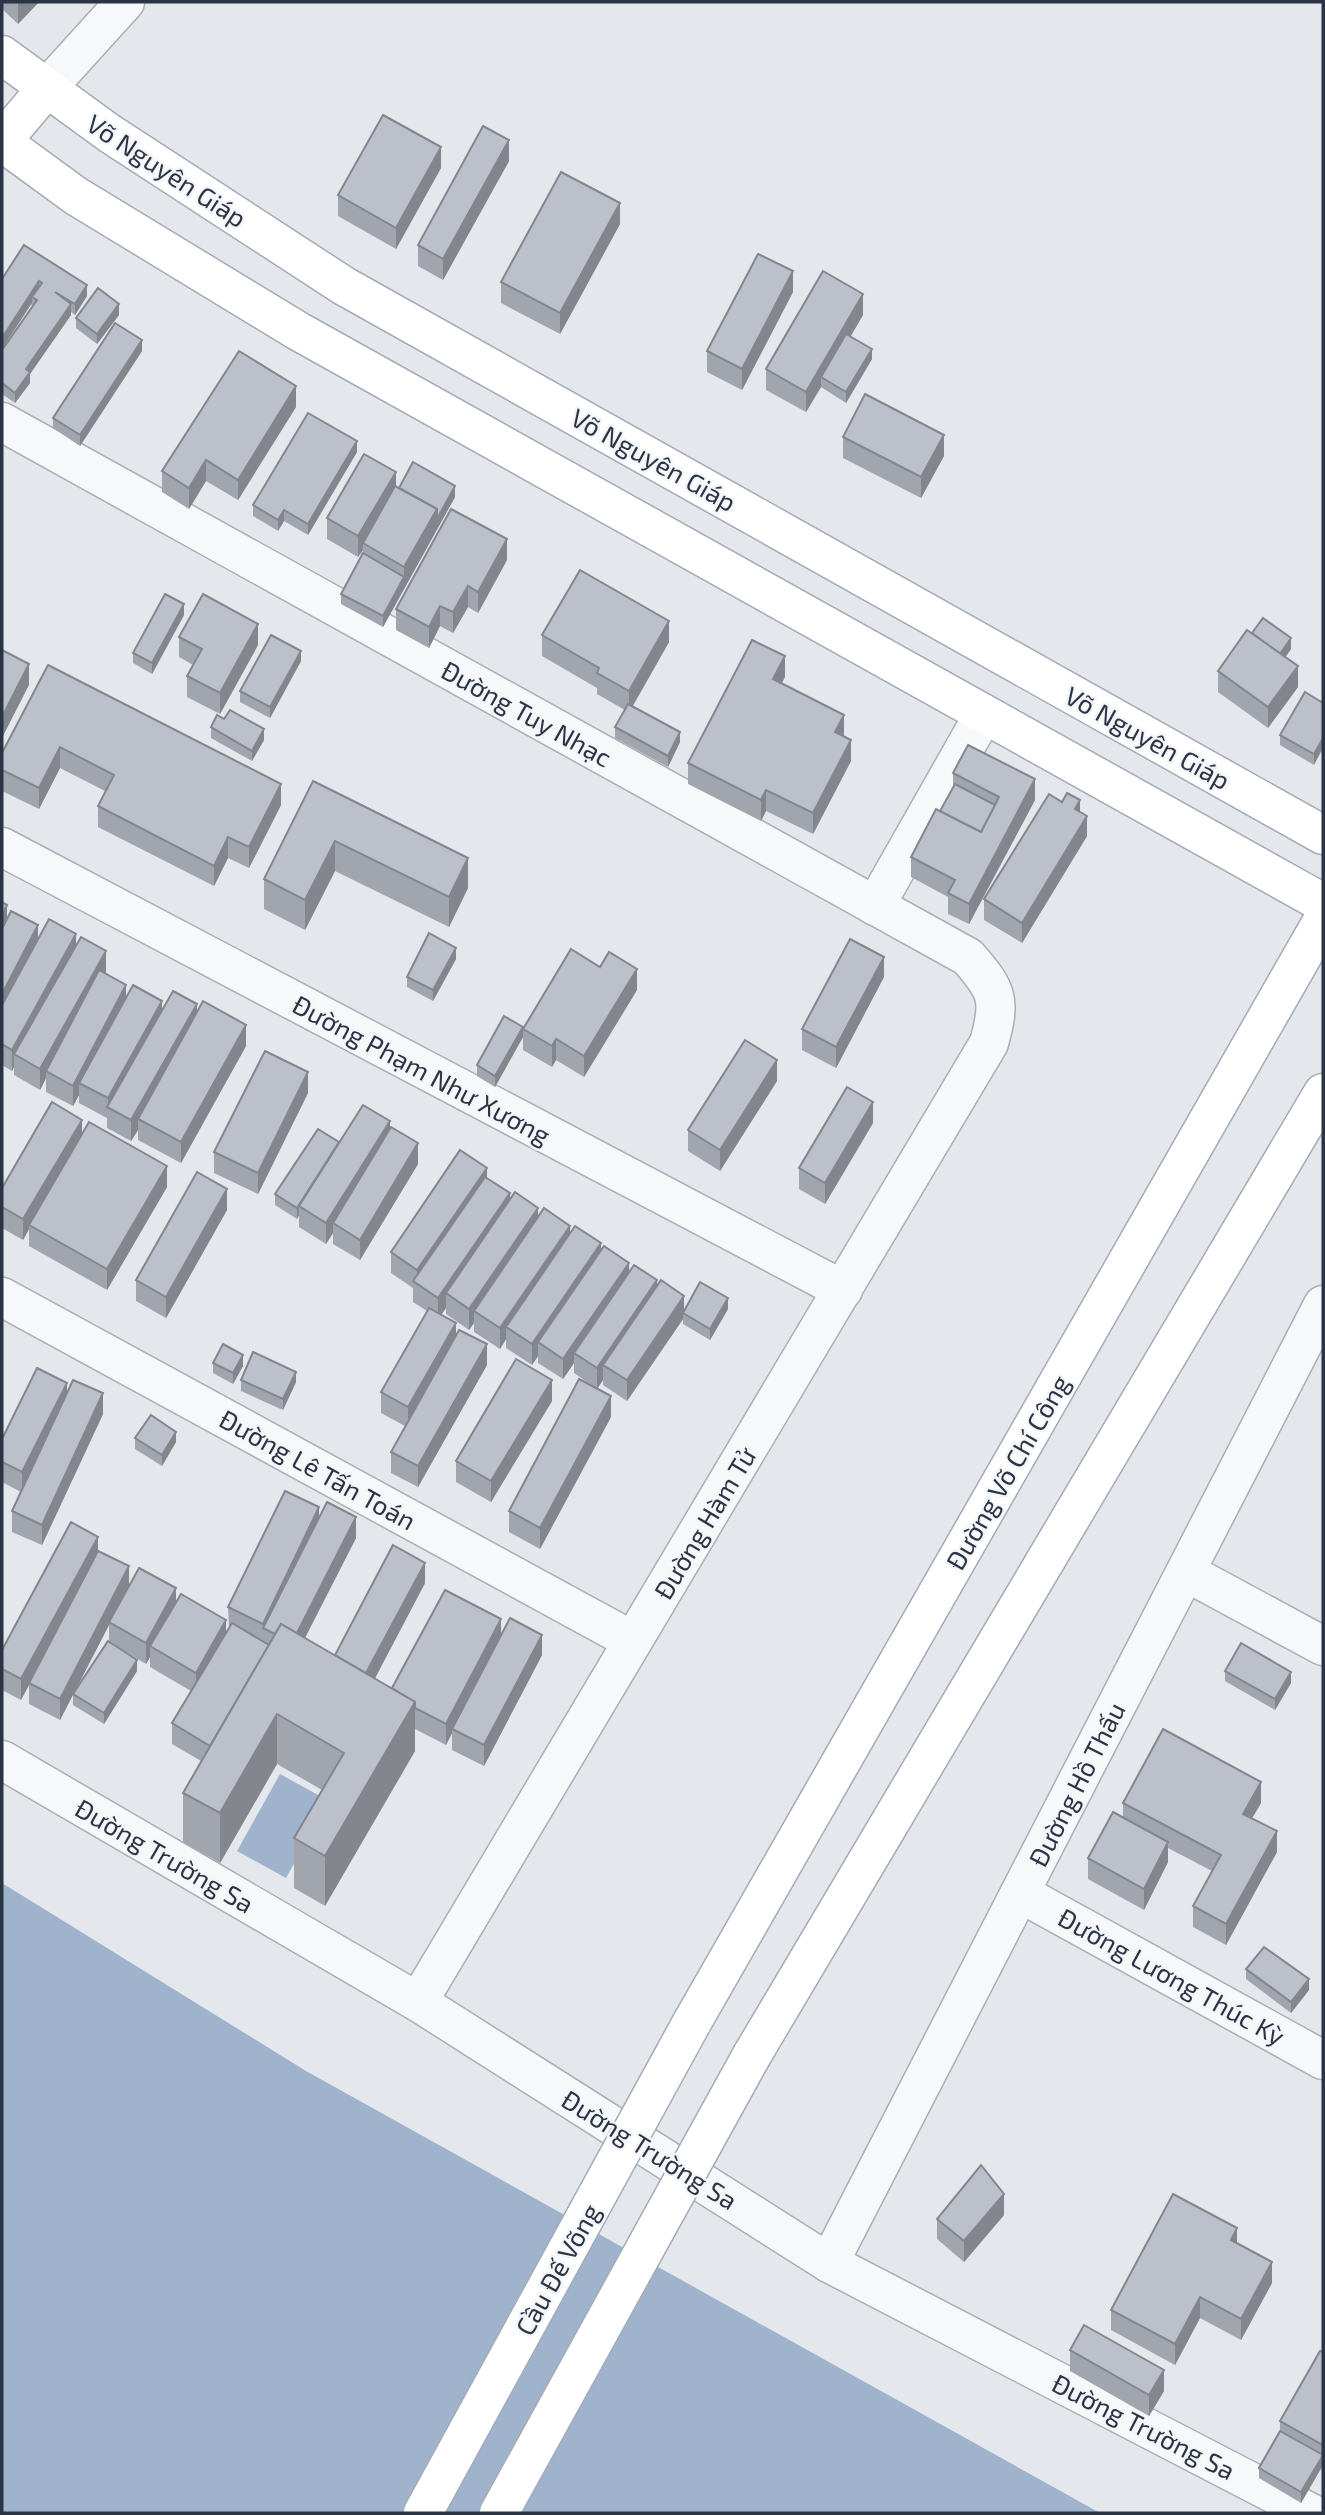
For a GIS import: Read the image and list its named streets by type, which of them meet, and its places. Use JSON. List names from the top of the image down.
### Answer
{
  "streets": {
    "main road": ["Võ Nguyên Giáp", "Đường Võ Chí Công", "Cầu Đế Võng"],
    "street": [
      "Đường Tuy Nhạc",
      "Đường Phạm Như Xương",
      "Đường Lê Tấn Toán",
      "Đường Hàm Tử",
      "Đường Hồ Thấu",
      "Đường Trường Sa",
      "Đường Lương Thúc Kỳ"
    ]
  },
  "crossings": [
    ["Đường Tuy Nhạc", "Đường Hàm Tử"],
    ["Đường Phạm Như Xương", "Đường Hàm Tử"],
    ["Đường Lê Tấn Toán", "Đường Hàm Tử"],
    ["Đường Võ Chí Công", "Cầu Đế Võng"],
    ["Đường Hàm Tử", "Đường Trường Sa"],
    ["Đường Hồ Thấu", "Đường Trường Sa"],
    ["Đường Hồ Thấu", "Đường Lương Thúc Kỳ"]
  ]
}
